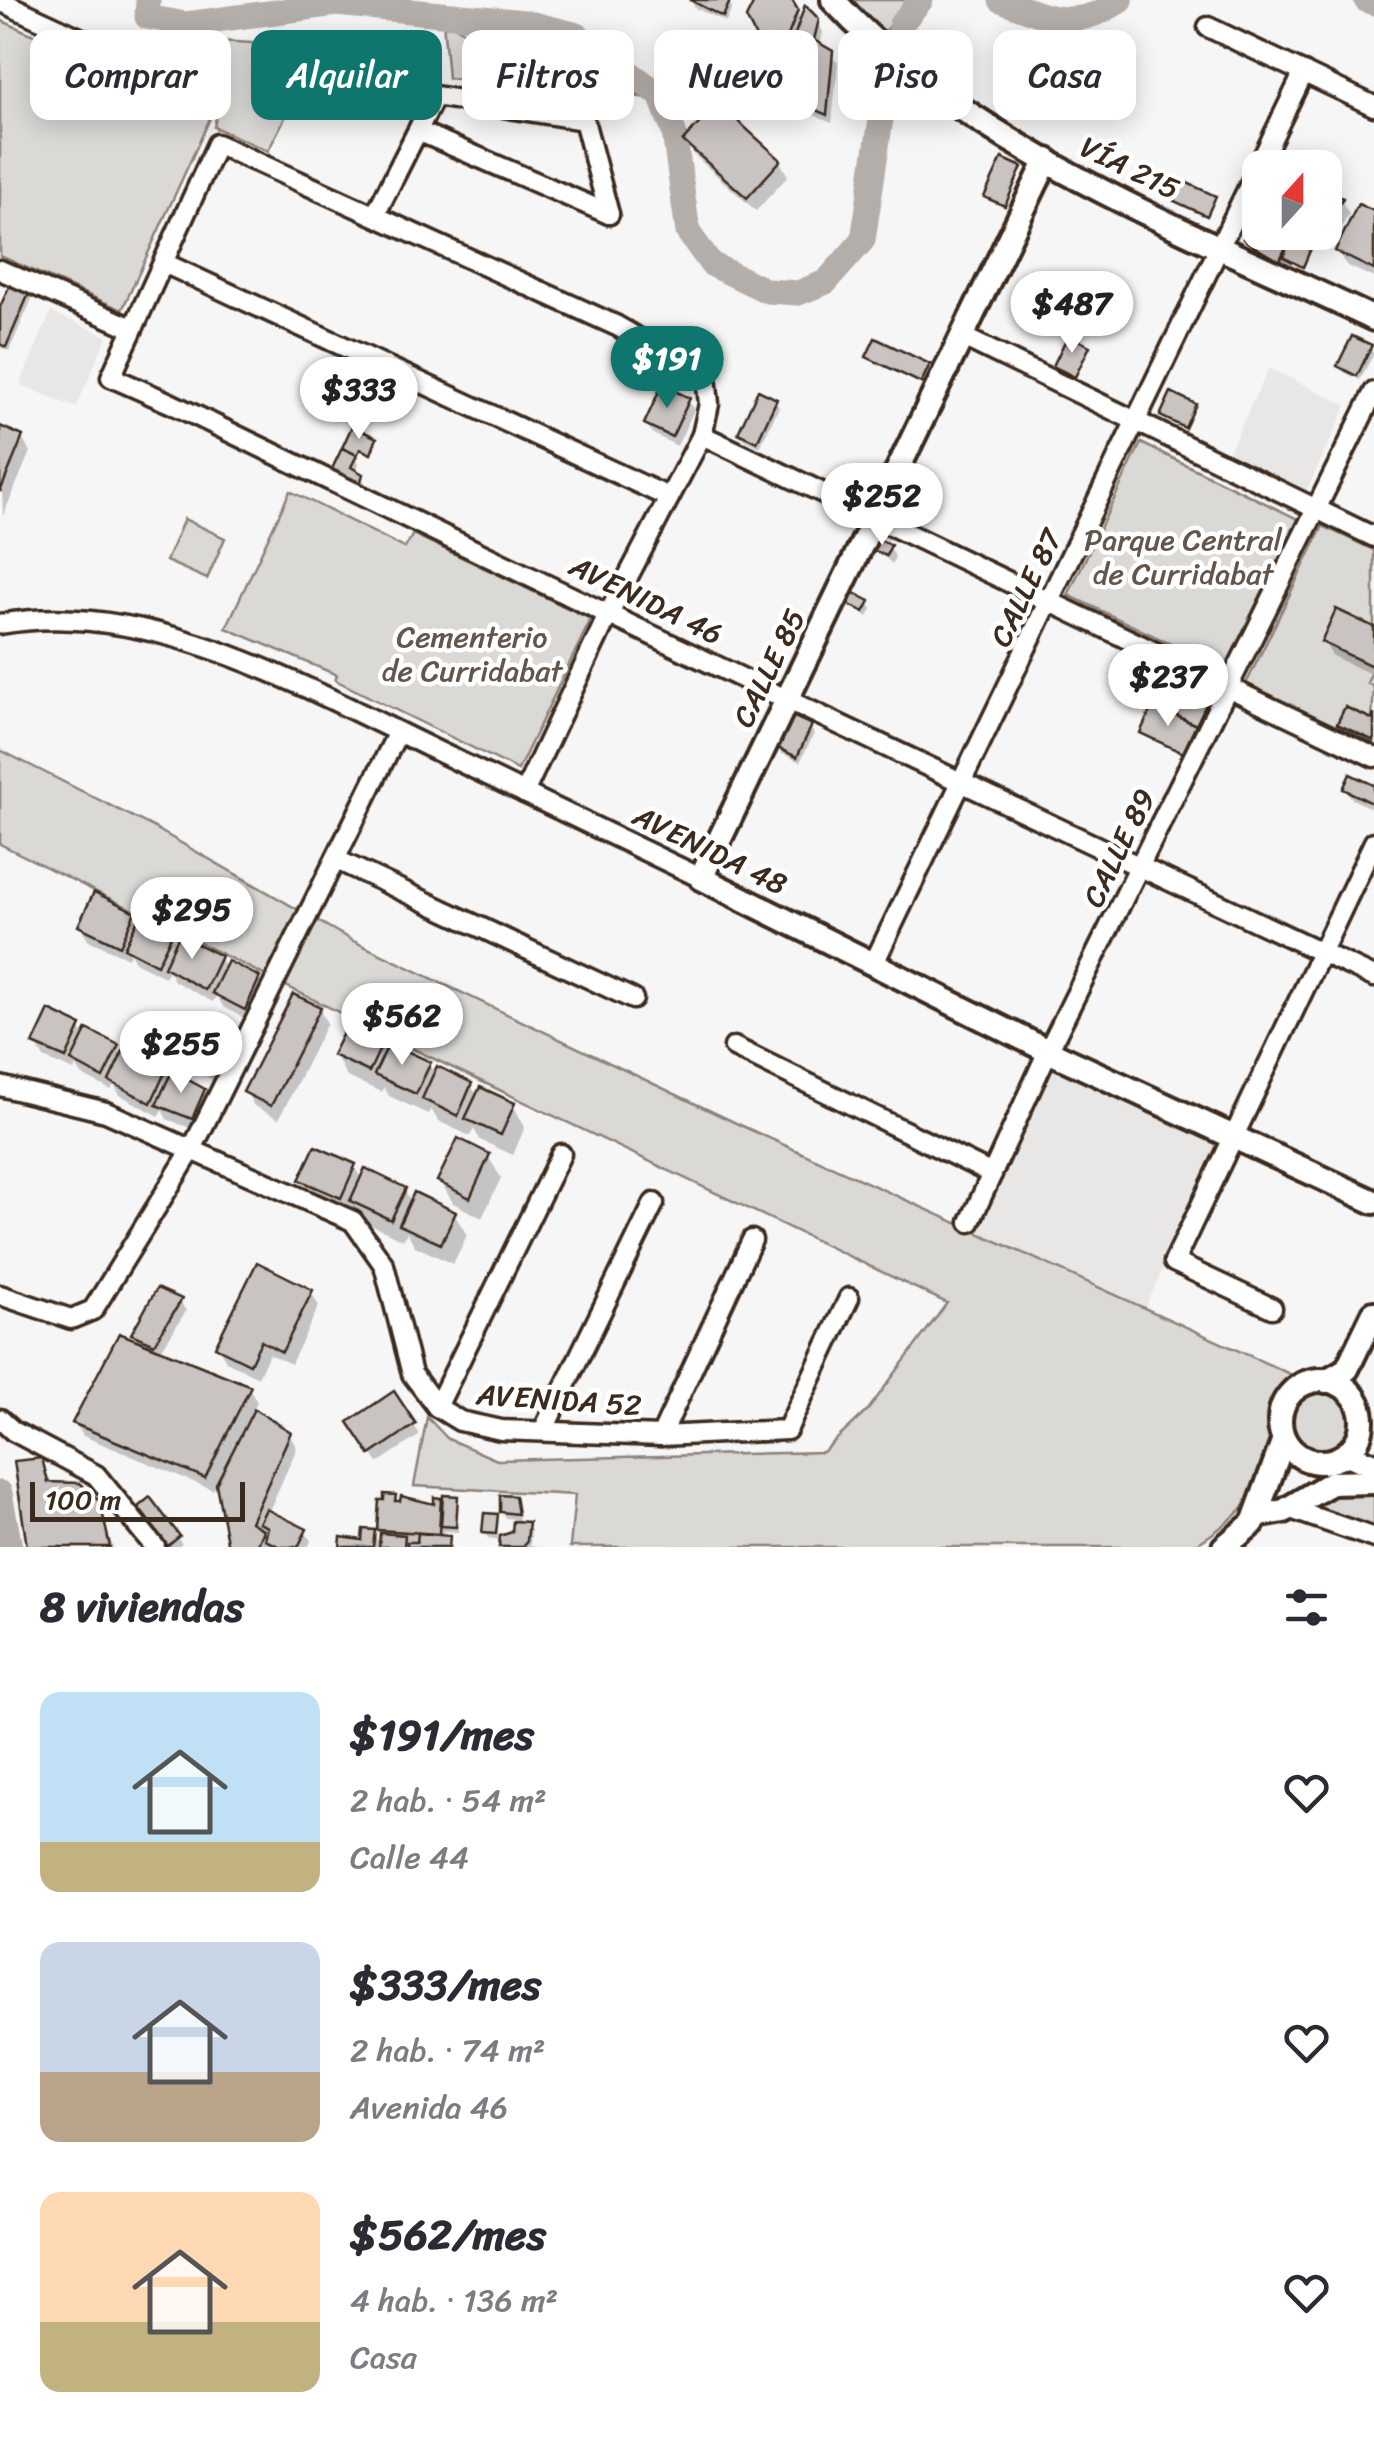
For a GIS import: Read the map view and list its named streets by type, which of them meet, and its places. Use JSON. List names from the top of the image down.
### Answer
{
  "streets": {
    "main road": ["VÍA 215", "CALLE 85", "AVENIDA 48"],
    "street": [
      "CALLE 87",
      "AVENIDA 46",
      "CALLE 89",
      "AVENIDA 52"
    ]
  },
  "crossings": [
    ["VÍA 215", "CALLE 87"],
    ["VÍA 215", "CALLE 85"],
    ["CALLE 87", "AVENIDA 46"],
    ["CALLE 87", "AVENIDA 48"],
    ["AVENIDA 46", "CALLE 85"],
    ["AVENIDA 46", "CALLE 89"],
    ["CALLE 85", "AVENIDA 48"],
    ["CALLE 89", "AVENIDA 48"]
  ],
  "parks": ["Parque Central de Curridabat", "Cementerio de Curridabat"],
  "scale_bar": "100 m",
  "north": "top",
  "page": {
    "chip": [
      "Comprar",
      "Alquilar",
      "Filtros",
      "Nuevo",
      "Piso",
      "Casa"
    ],
    "price": [
      "$487",
      "$191",
      "$333",
      "$252",
      "$237",
      "$295",
      "$562",
      "$255"
    ],
    "scale": "100 m",
    "heading": "8 viviendas",
    "list": [
      {
        "name": "$191/mes",
        "note": "2 hab. · 54 m² · Calle 44"
      },
      {
        "name": "$333/mes",
        "note": "2 hab. · 74 m² · Avenida 46"
      },
      {
        "name": "$562/mes",
        "note": "4 hab. · 136 m² · Casa"
      }
    ]
  }
}
